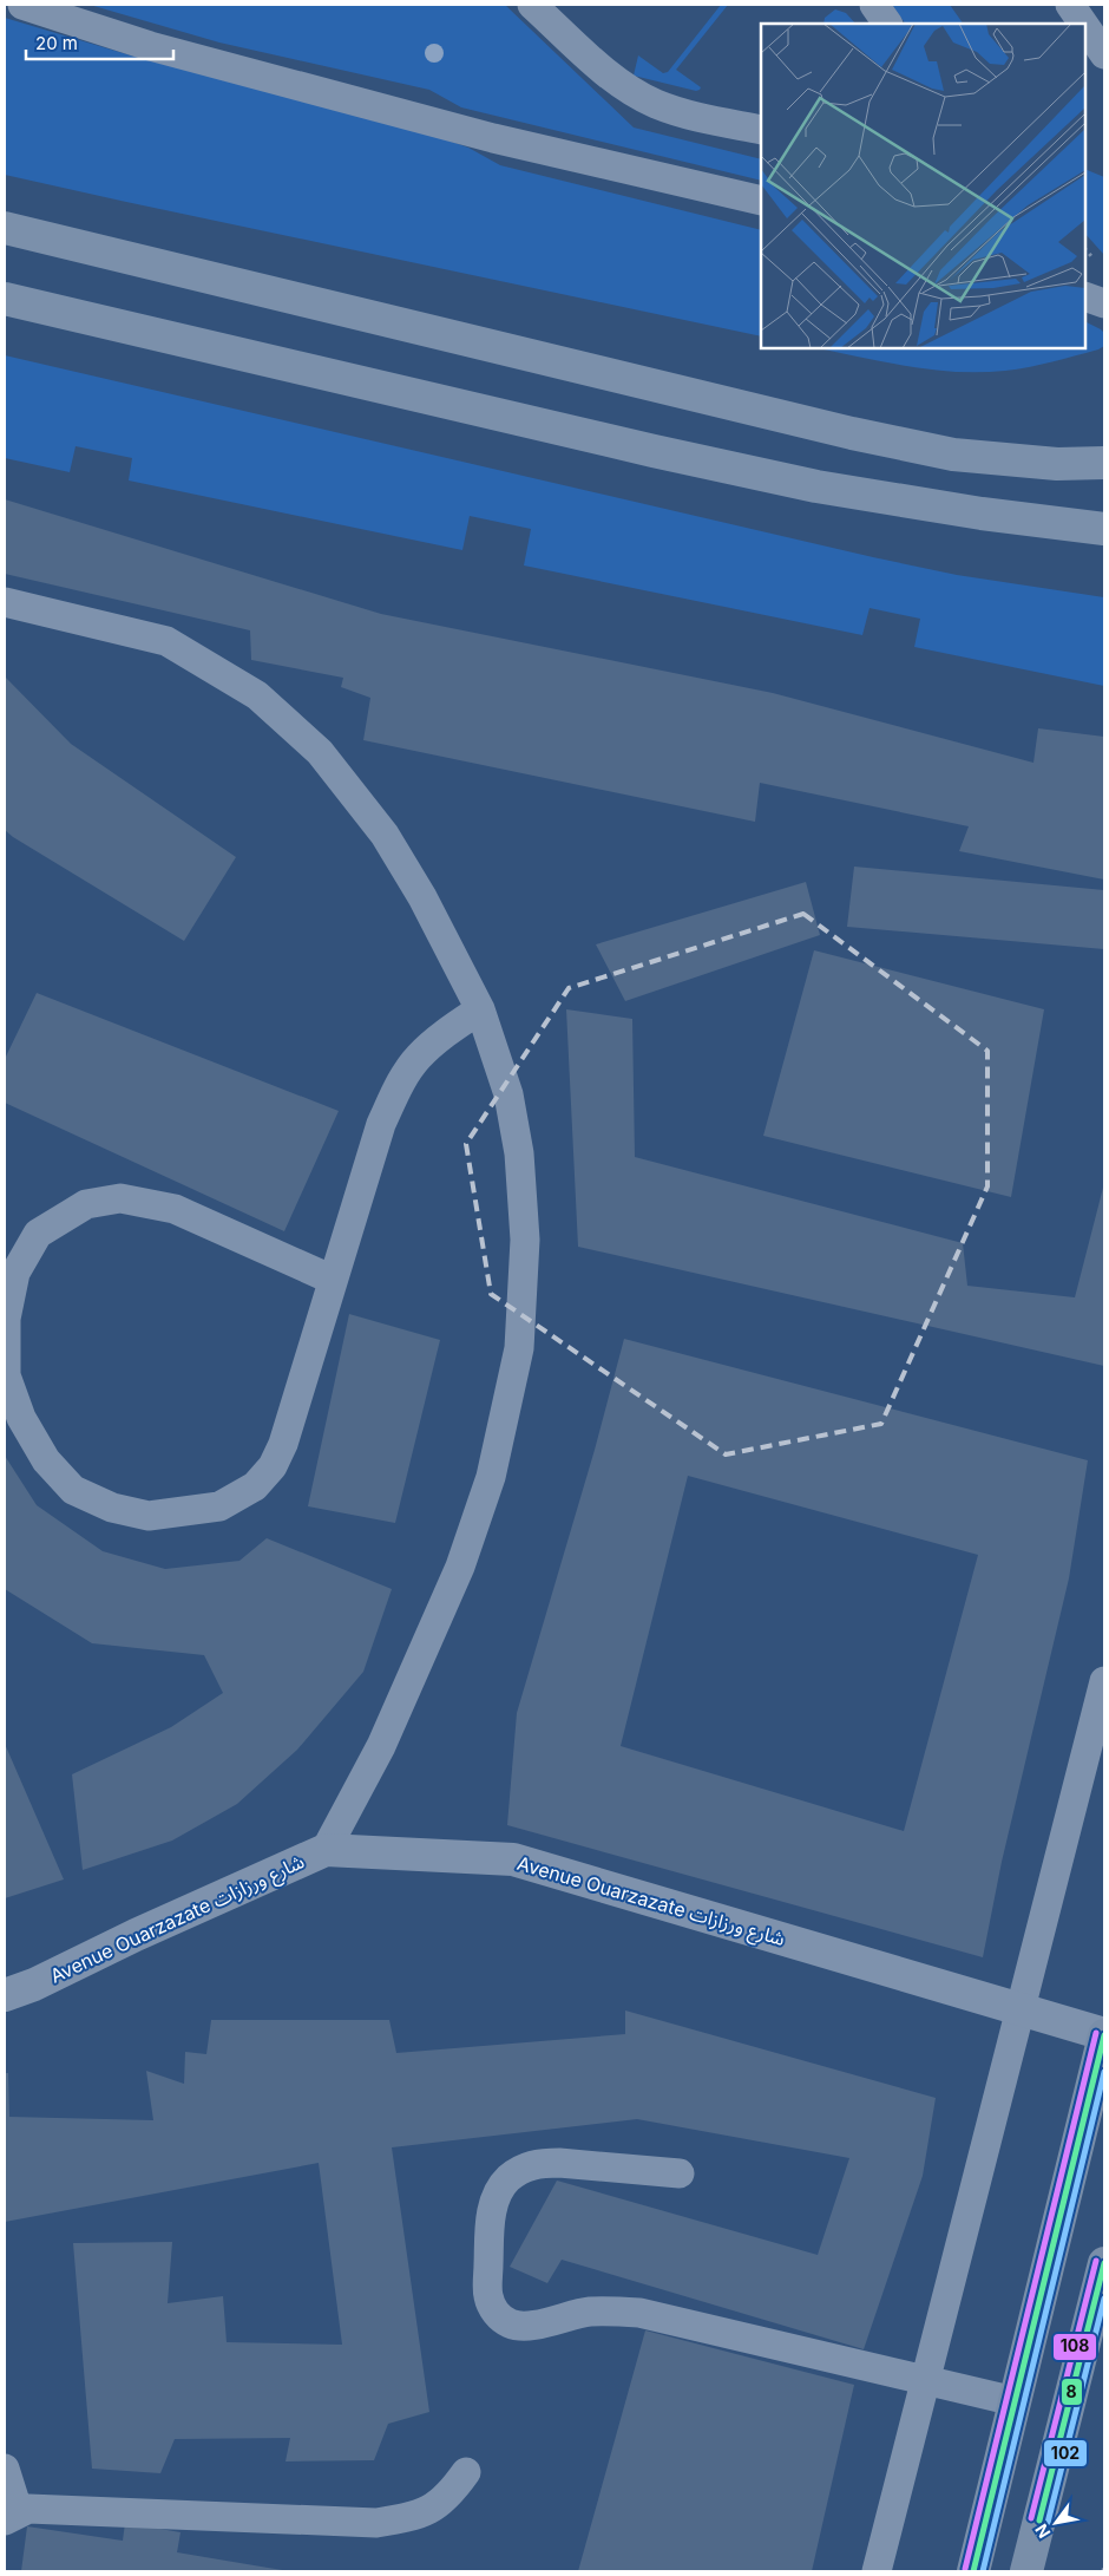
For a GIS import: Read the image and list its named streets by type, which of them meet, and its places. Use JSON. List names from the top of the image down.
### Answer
{
  "streets": {
    "street": ["Avenue Ouarzazate شارع ورزازات"]
  },
  "lines": ["transit line 108", "transit line 8", "transit line 102"],
  "scale_bar": "20 m",
  "north": "bottom left"
}
